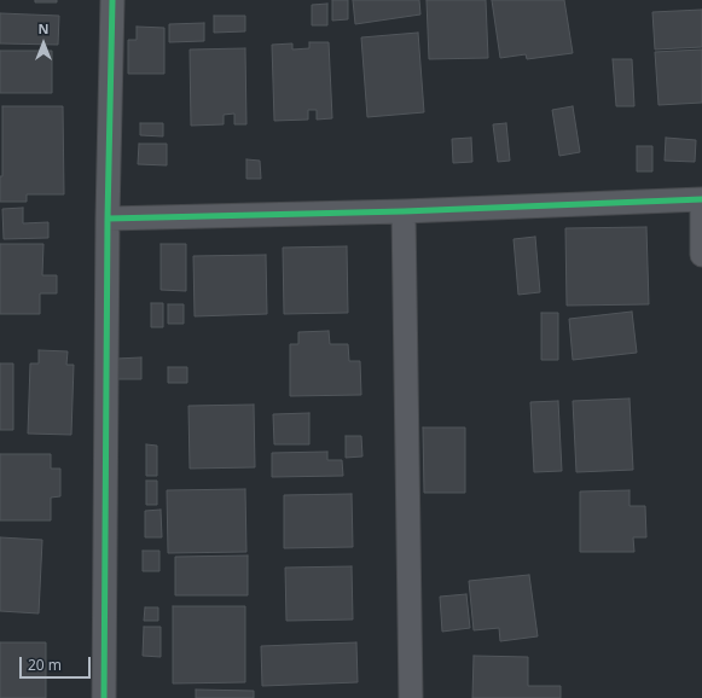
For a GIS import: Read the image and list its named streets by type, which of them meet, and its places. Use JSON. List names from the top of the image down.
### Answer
{
  "scale_bar": "20 m",
  "north": "top"
}
